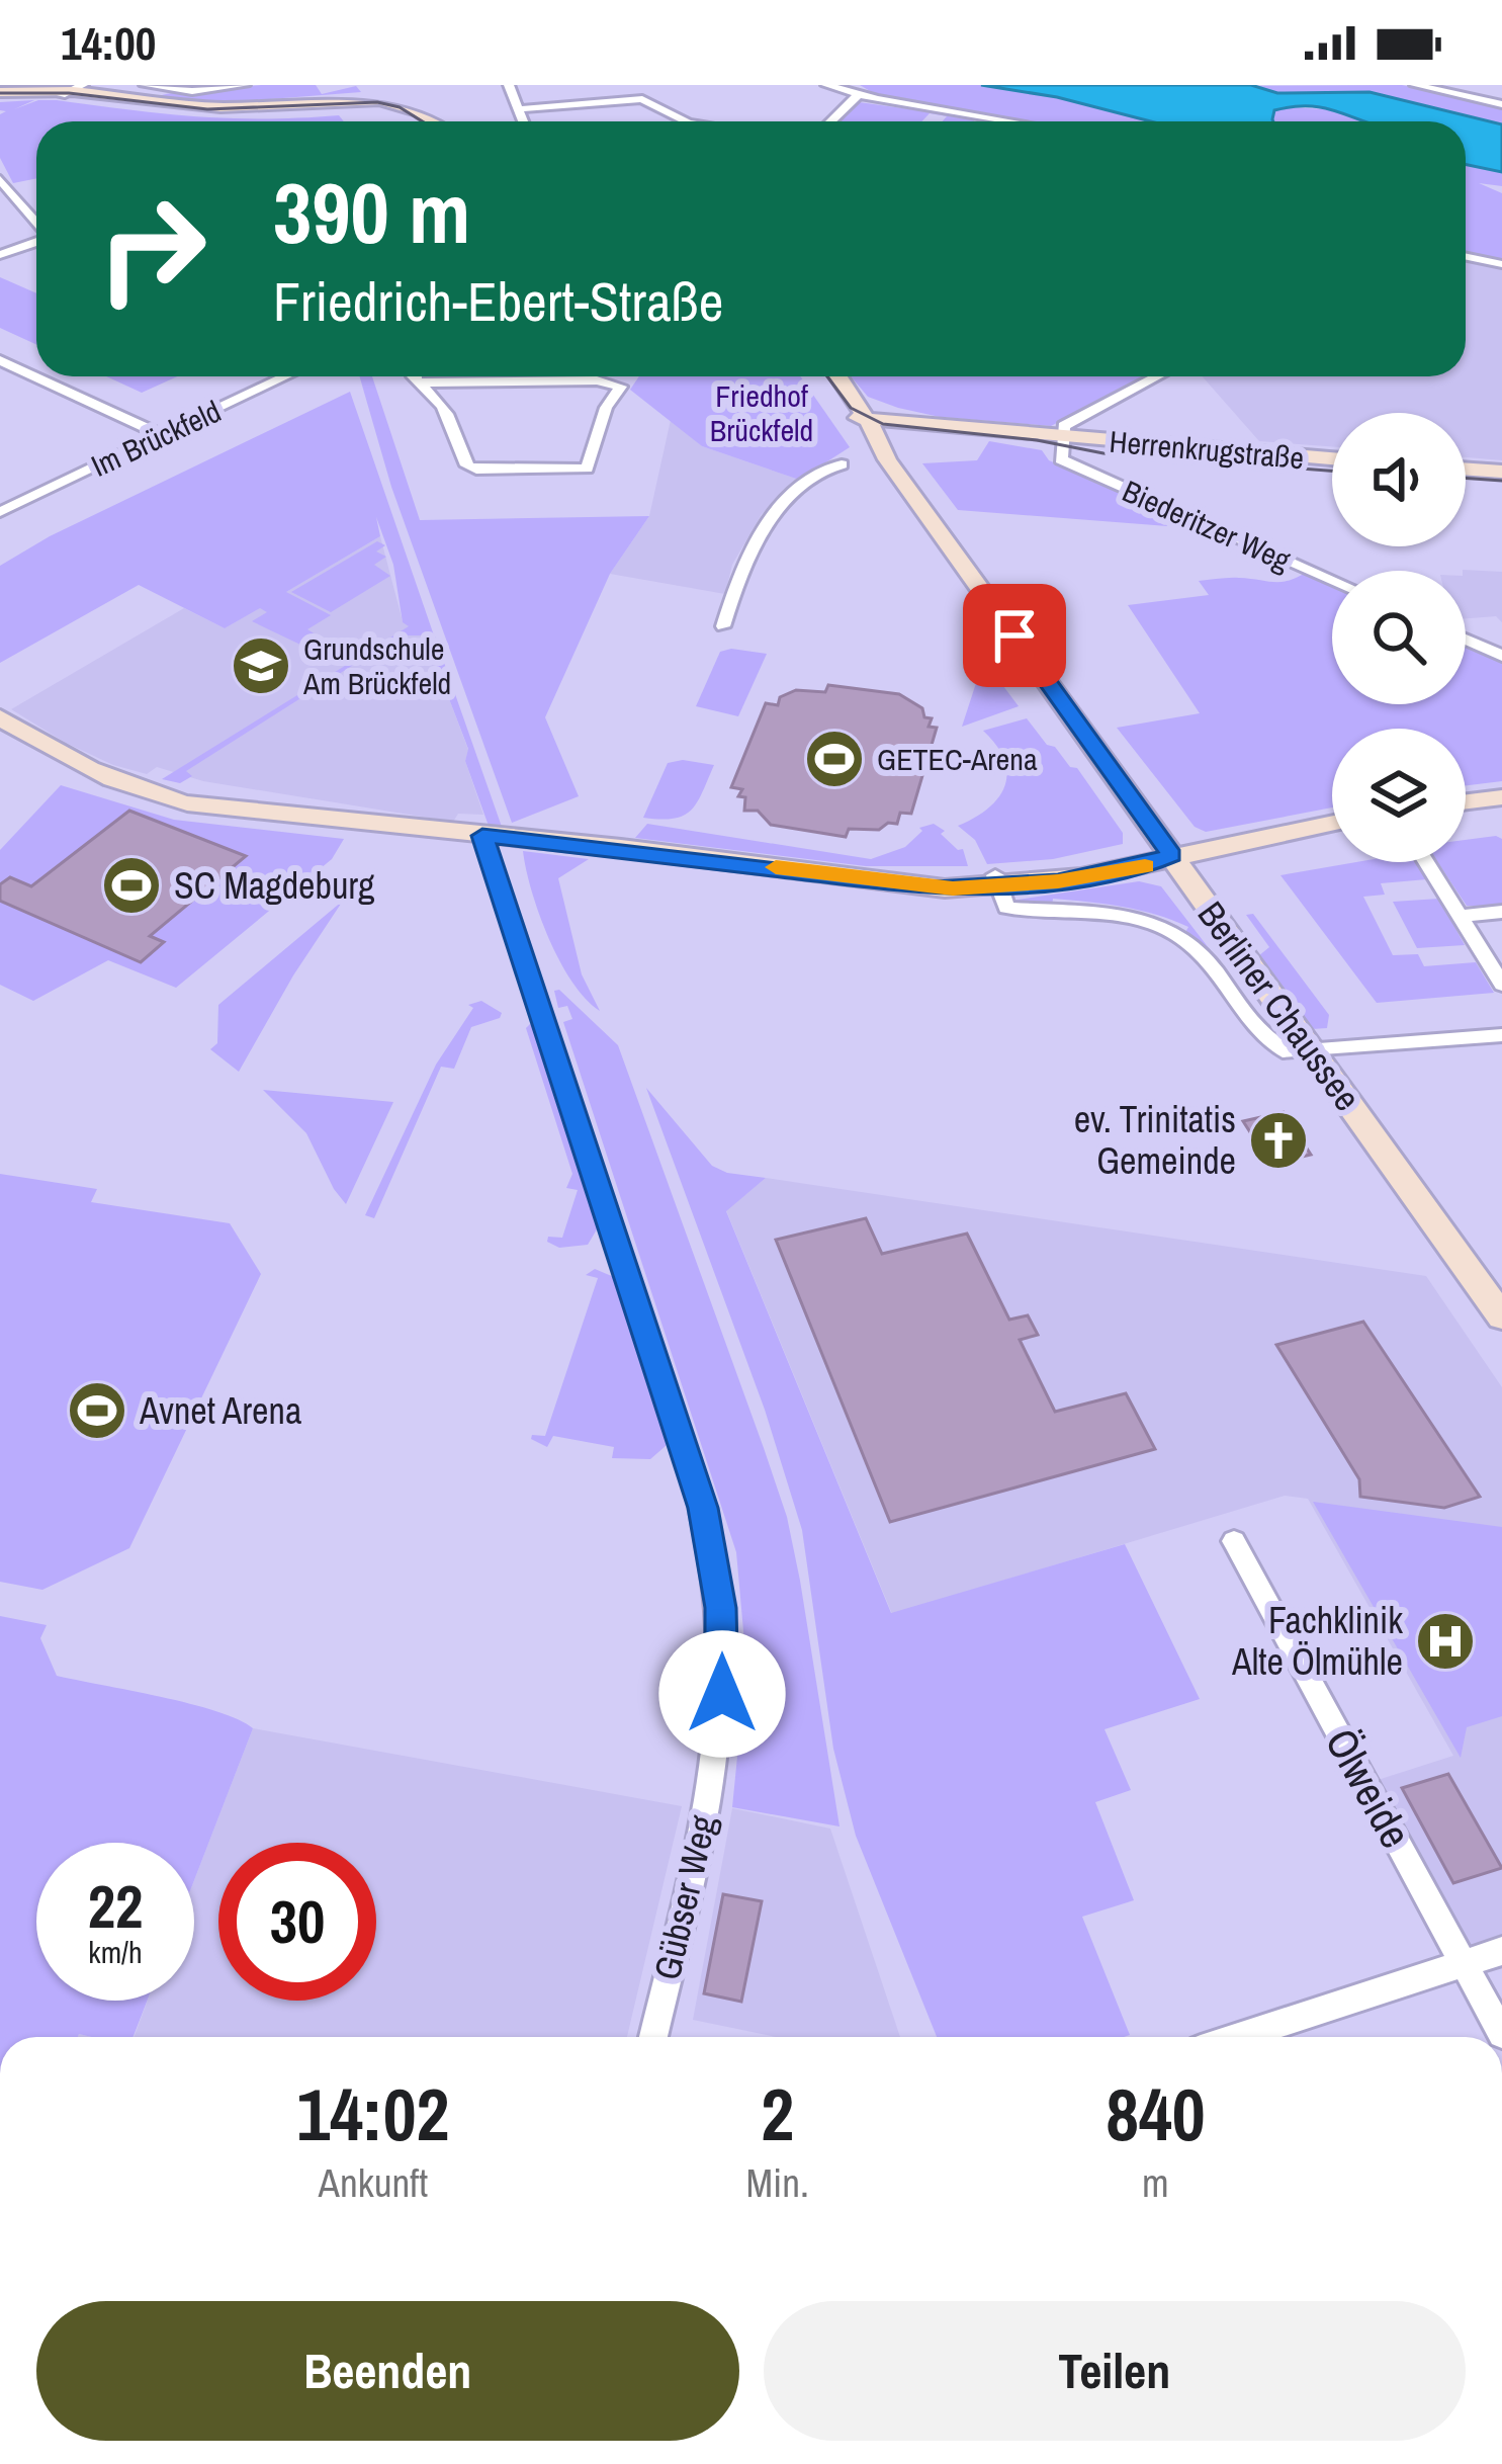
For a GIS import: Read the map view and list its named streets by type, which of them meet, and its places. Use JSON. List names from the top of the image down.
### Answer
{
  "streets": {
    "main road": ["Herrenkrugstraße", "Berliner Chaussee"],
    "street": [
      "Im Brückfeld",
      "Biederitzer Weg",
      "Ölweide",
      "Gübser Weg"
    ]
  },
  "crossings": [
    ["Herrenkrugstraße", "Biederitzer Weg"],
    ["Herrenkrugstraße", "Berliner Chaussee"]
  ],
  "parks": ["Friedhof Brückfeld"],
  "places": {
    "school or university": ["Grundschule Am Brückfeld"],
    "sports": ["GETEC-Arena", "SC Magdeburg", "Avnet Arena"],
    "church": ["ev. Trinitatis Gemeinde"],
    "hospital": ["Fachklinik Alte Ölmühle"]
  },
  "page": {
    "status": "14:00",
    "turn": ["390 m", "Friedrich-Ebert-Straße"],
    "speed": "22 km/h",
    "limit": "30",
    "eta": [
      "14:02",
      "Ankunft",
      "2",
      "Min.",
      "840",
      "m"
    ],
    "buttons": ["Beenden", "Teilen"]
  }
}
